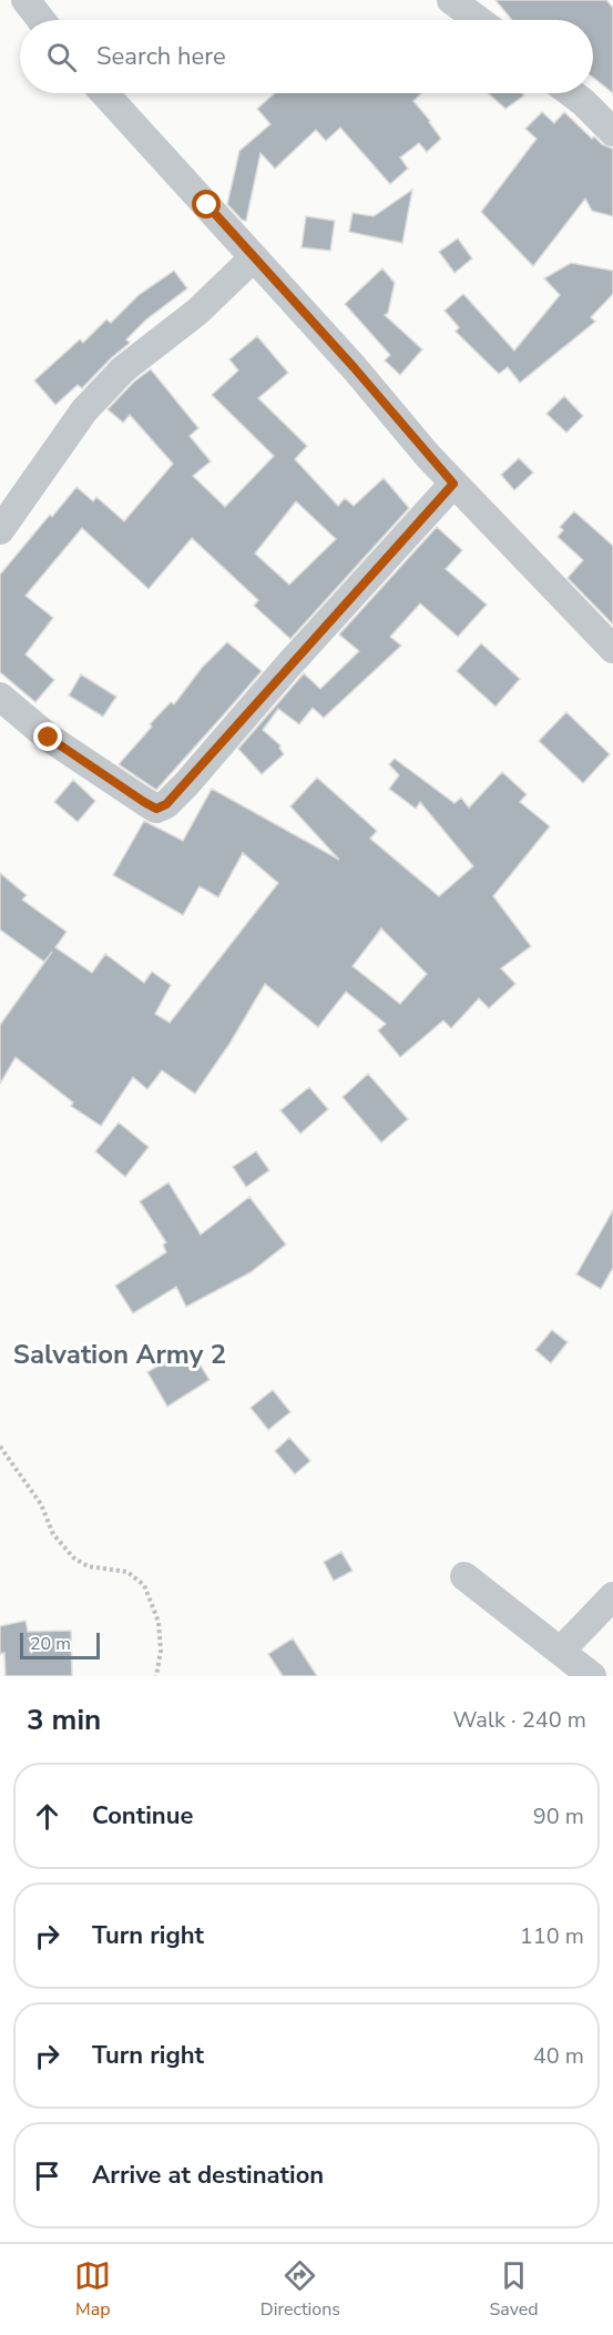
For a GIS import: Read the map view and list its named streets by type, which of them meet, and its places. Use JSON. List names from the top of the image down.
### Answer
{
  "districts": ["Salvation Army 2"],
  "scale_bar": "20 m",
  "page": {
    "search": "Search here",
    "scale": "20 m",
    "heading": ["3 min", "Walk · 240 m"],
    "list": [
      ["Continue", "90 m"],
      ["Turn right", "110 m"],
      ["Turn right", "40 m"],
      "Arrive at destination"
    ],
    "nav": ["Map", "Directions", "Saved"]
  }
}
